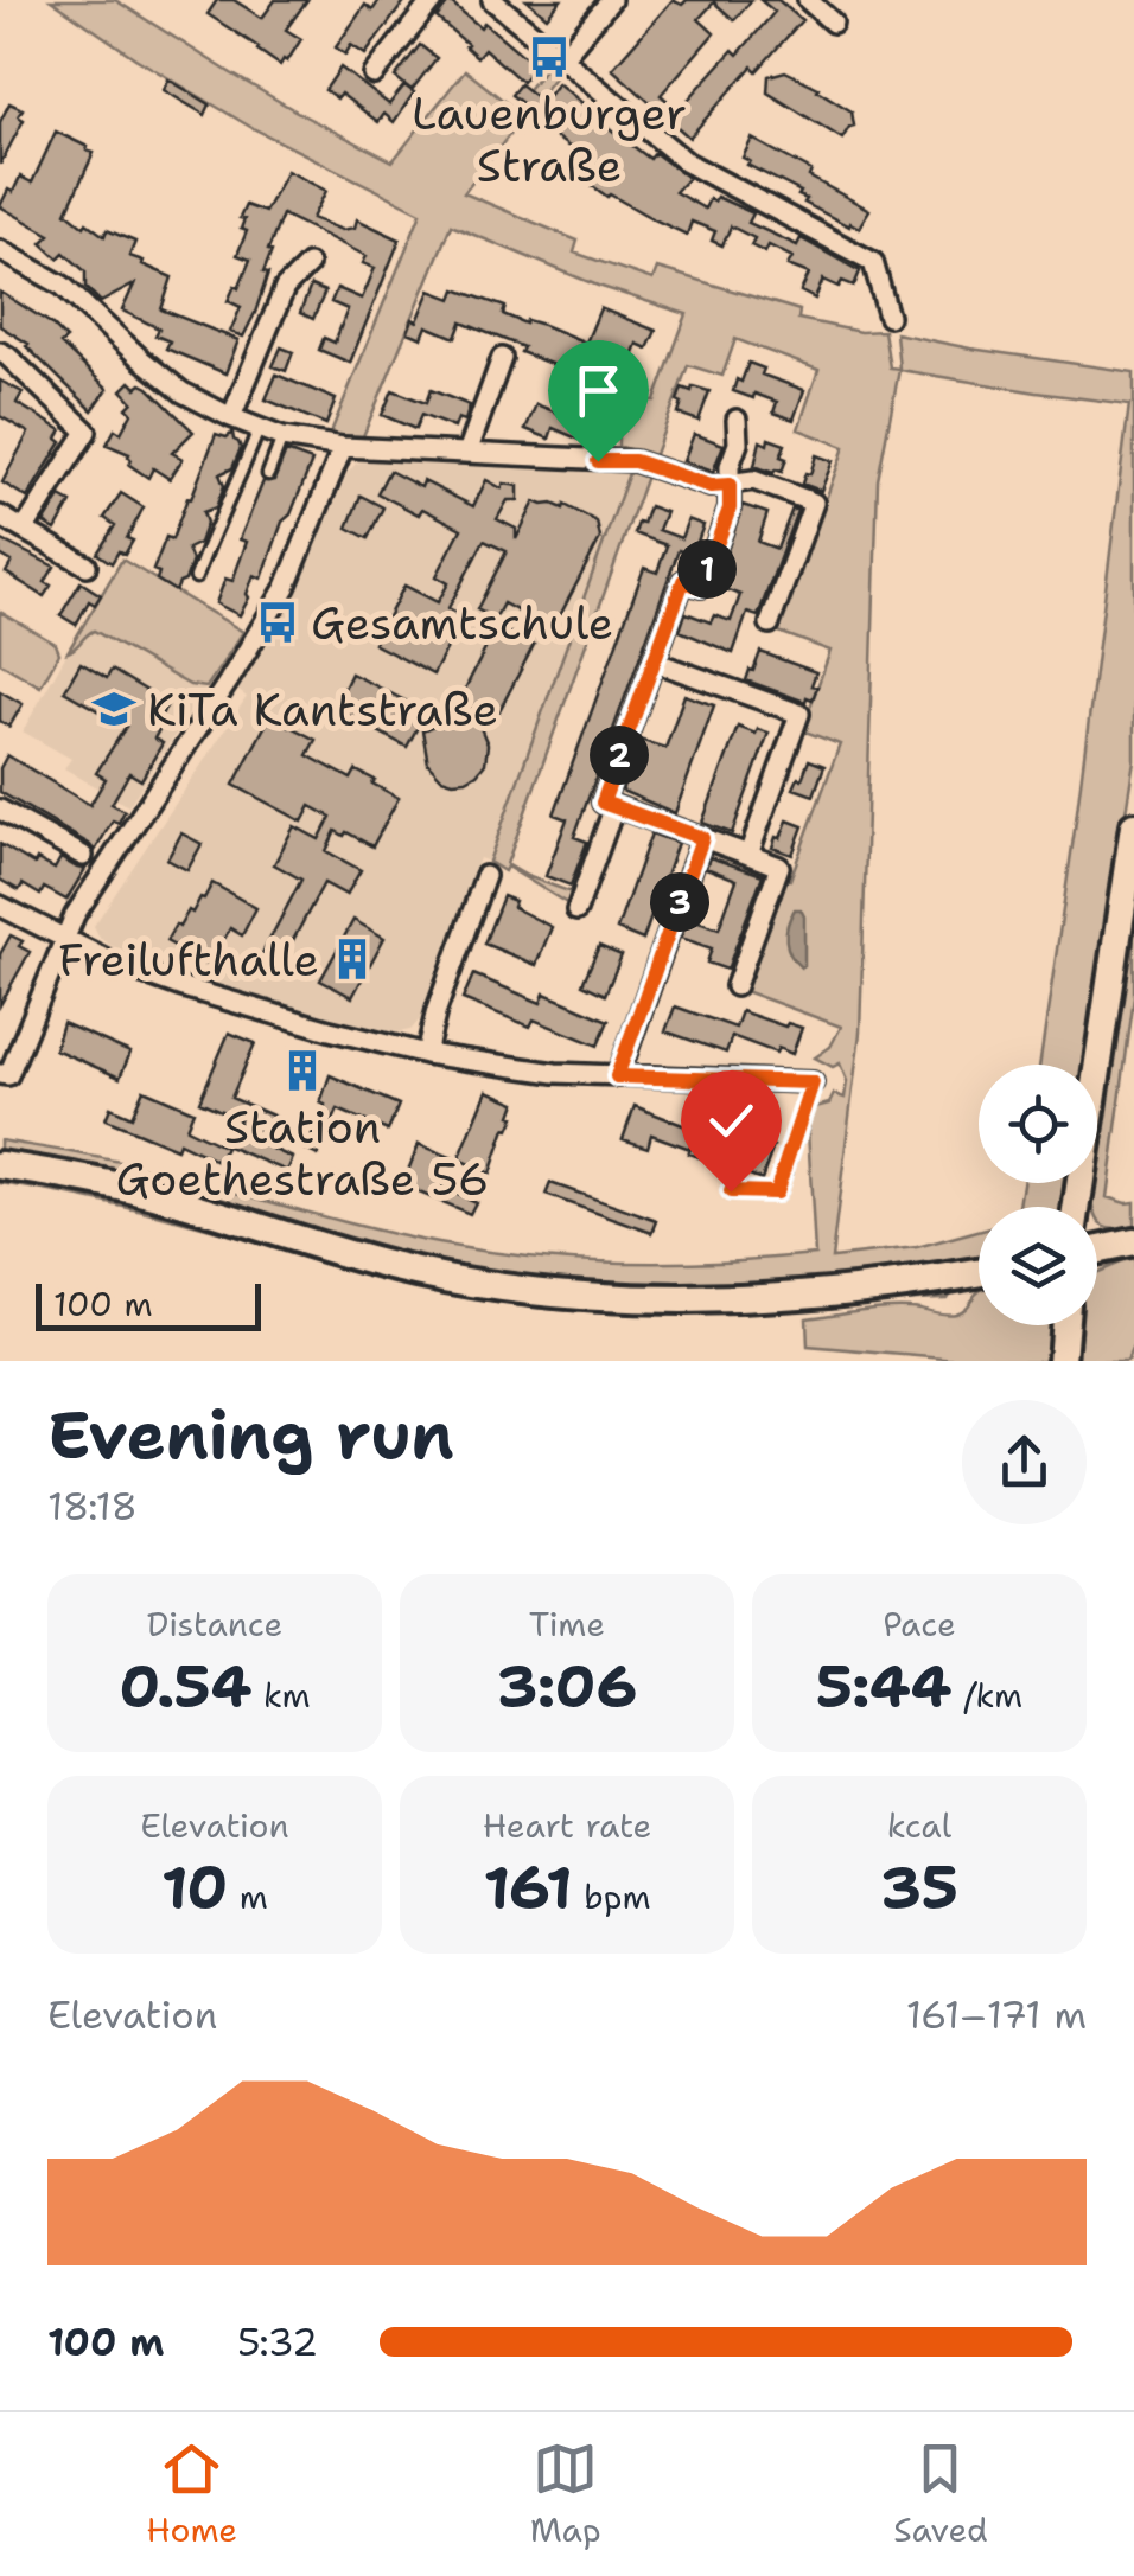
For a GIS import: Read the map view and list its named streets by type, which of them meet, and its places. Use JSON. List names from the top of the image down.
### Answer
{
  "places": {
    "bus stop": ["Lauenburger Straße", "Gesamtschule"],
    "school or university": ["KiTa Kantstraße"],
    "building": ["Freilufthalle", "Station Goethestraße 56"]
  },
  "scale_bar": "100 m",
  "page": {
    "pins": ["1", "2", "3"],
    "scale": "100 m",
    "heading": ["Evening run", "18:18"],
    "stats": [
      ["Distance", "0.54 km"],
      ["Time", "3:06"],
      ["Pace", "5:44 /km"],
      ["Elevation", "10 m"],
      ["Heart rate", "161 bpm"],
      ["kcal", "35"]
    ],
    "chart": ["Elevation", "161–171 m"],
    "list": [
      {
        "name": "100 m",
        "note": "5:32"
      }
    ],
    "tabs": ["Home", "Map", "Saved"]
  }
}
